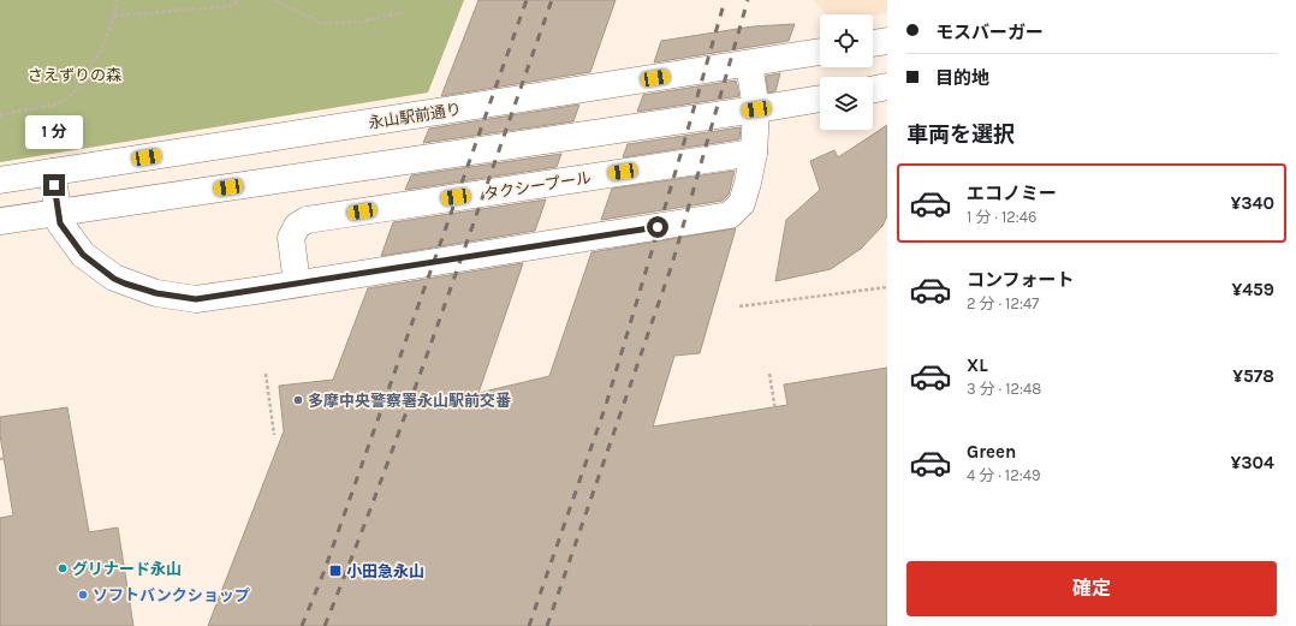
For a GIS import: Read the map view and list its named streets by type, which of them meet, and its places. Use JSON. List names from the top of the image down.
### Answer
{
  "streets": {
    "street": ["永山駅前通り", "タクシープール"]
  },
  "parks": ["さえずりの森"],
  "places": {
    "other": ["多摩中央警察署永山駅前交番", "グリナード永山", "ソフトバンクショップ"],
    "transit": ["小田急永山"]
  },
  "page": {
    "banner": ["モスバーガー", "目的地"],
    "heading": "車両を選択",
    "bubble": "1 分",
    "list": [
      {
        "name": "エコノミー",
        "note": "1 分 · 12:46",
        "value": "¥340"
      },
      {
        "name": "コンフォート",
        "note": "2 分 · 12:47",
        "value": "¥459"
      },
      {
        "name": "XL",
        "note": "3 分 · 12:48",
        "value": "¥578"
      },
      {
        "name": "Green",
        "note": "4 分 · 12:49",
        "value": "¥304"
      }
    ],
    "buttons": "確定"
  }
}
